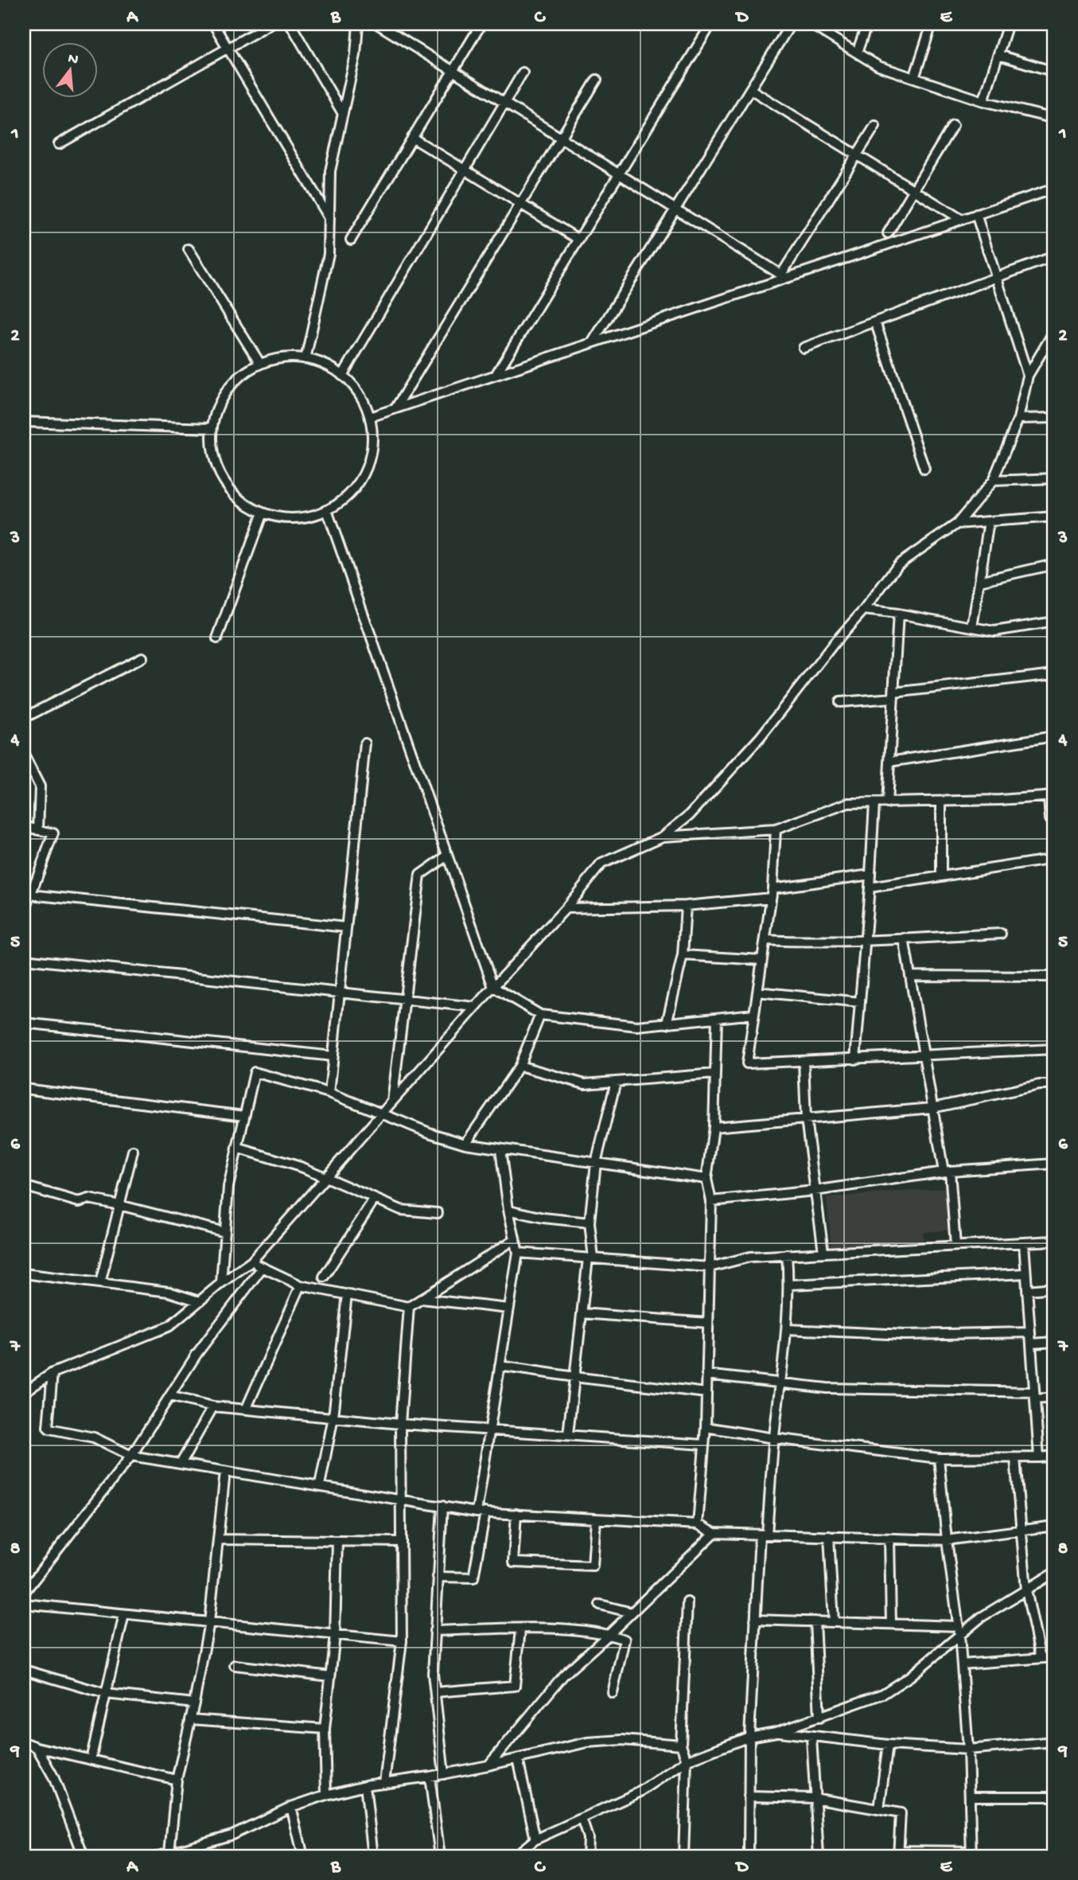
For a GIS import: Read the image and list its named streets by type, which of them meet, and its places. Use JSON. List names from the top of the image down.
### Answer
{
  "north": "top",
  "grid": {
    "columns": [
      "A",
      "B",
      "C",
      "D",
      "E"
    ],
    "rows": [
      "1",
      "2",
      "3",
      "4",
      "5",
      "6",
      "7",
      "8",
      "9"
    ]
  }
}
